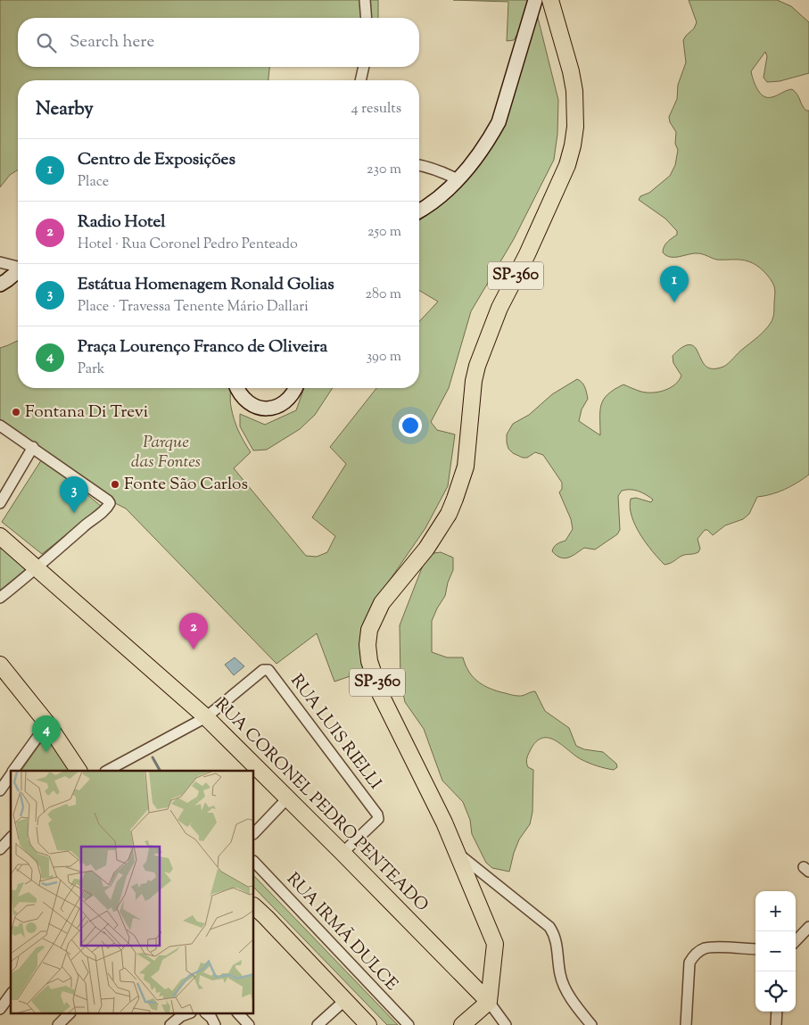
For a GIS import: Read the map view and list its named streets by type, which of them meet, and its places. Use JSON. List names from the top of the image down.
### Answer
{
  "streets": {
    "main road": ["SP-360", "RUA CORONEL PEDRO PENTEADO"],
    "street": ["RUA LUIS RIELLI", "RUA IRMÃ DULCE"]
  },
  "crossings": [
    ["SP-360", "RUA CORONEL PEDRO PENTEADO"],
    ["RUA LUIS RIELLI", "RUA CORONEL PEDRO PENTEADO"]
  ],
  "parks": ["Parque das Fontes"],
  "places": ["Fontana Di Trevi", "Fonte São Carlos"],
  "page": {
    "search": "Search here",
    "heading": ["Nearby", "4 results"],
    "list": [
      {
        "mark": "1",
        "name": "Centro de Exposições",
        "note": "Place",
        "value": "230 m"
      },
      {
        "mark": "2",
        "name": "Radio Hotel",
        "note": "Hotel · Rua Coronel Pedro Penteado",
        "value": "250 m"
      },
      {
        "mark": "3",
        "name": "Estátua Homenagem Ronald Golias",
        "note": "Place · Travessa Tenente Mário Dallari",
        "value": "280 m"
      },
      {
        "mark": "4",
        "name": "Praça Lourenço Franco de Oliveira",
        "note": "Park",
        "value": "390 m"
      }
    ],
    "pins": [
      "1",
      "3",
      "2",
      "4"
    ],
    "map_buttons": ["+", "−"]
  }
}
